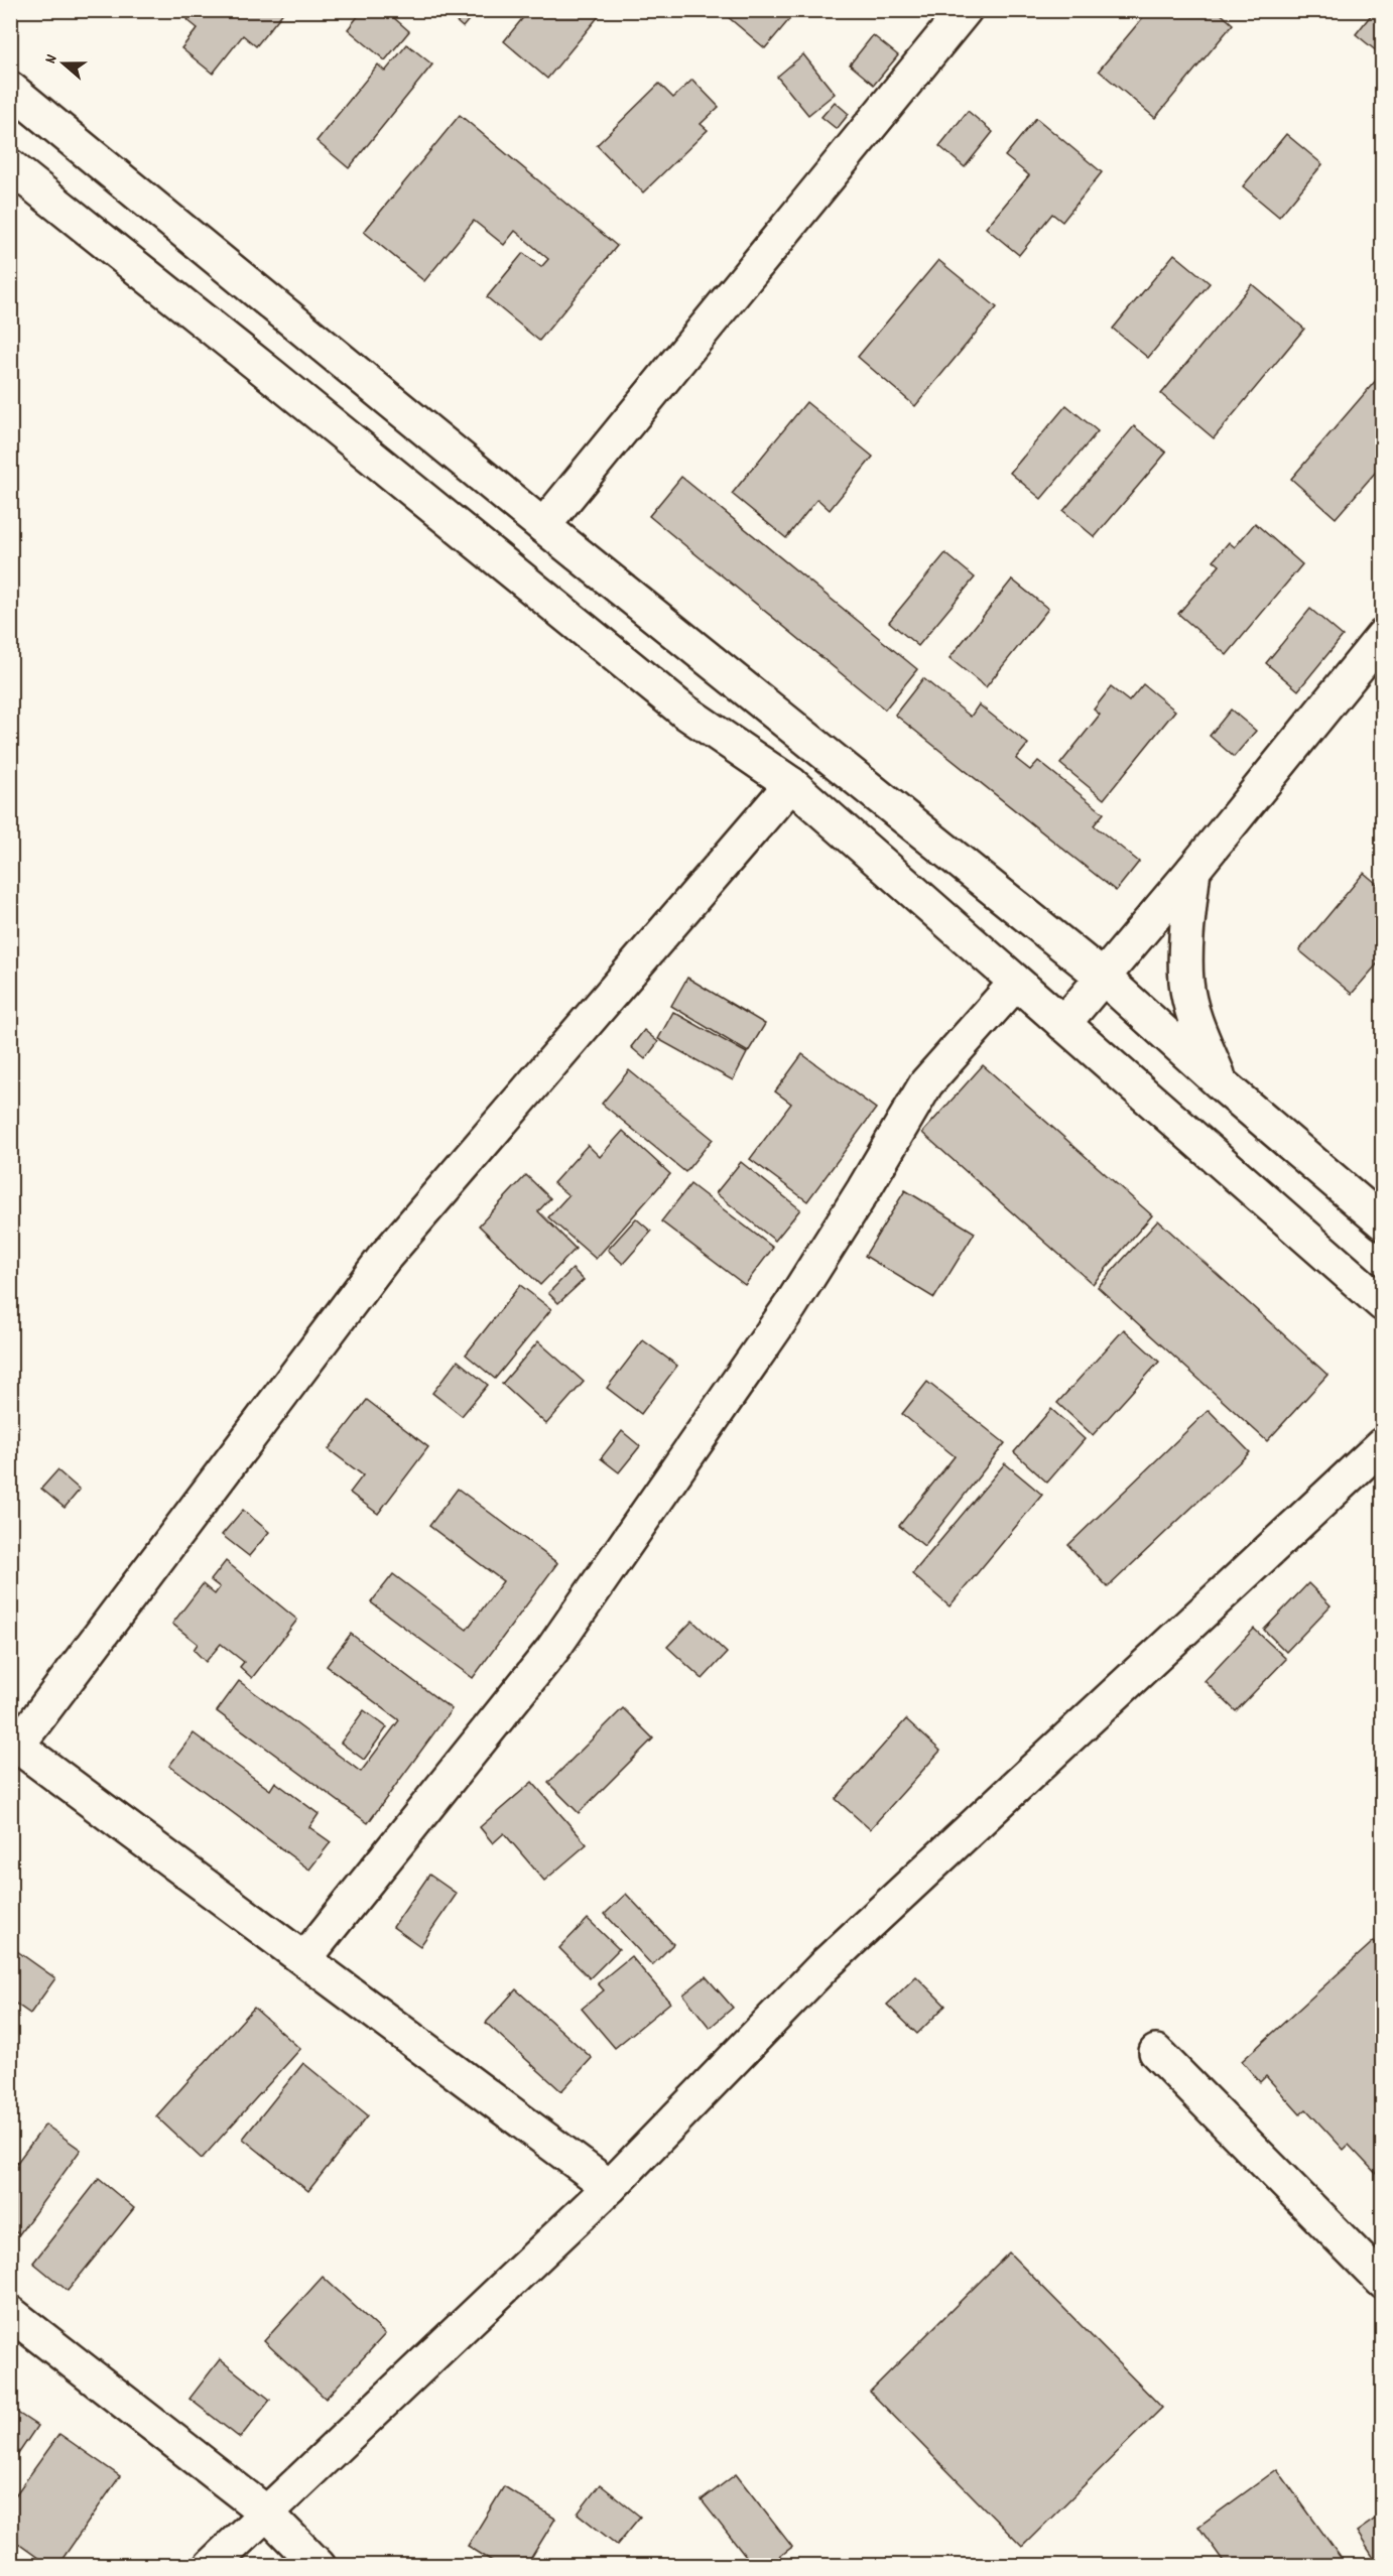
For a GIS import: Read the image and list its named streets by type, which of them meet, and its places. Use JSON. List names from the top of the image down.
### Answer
{
  "north": "left"
}
